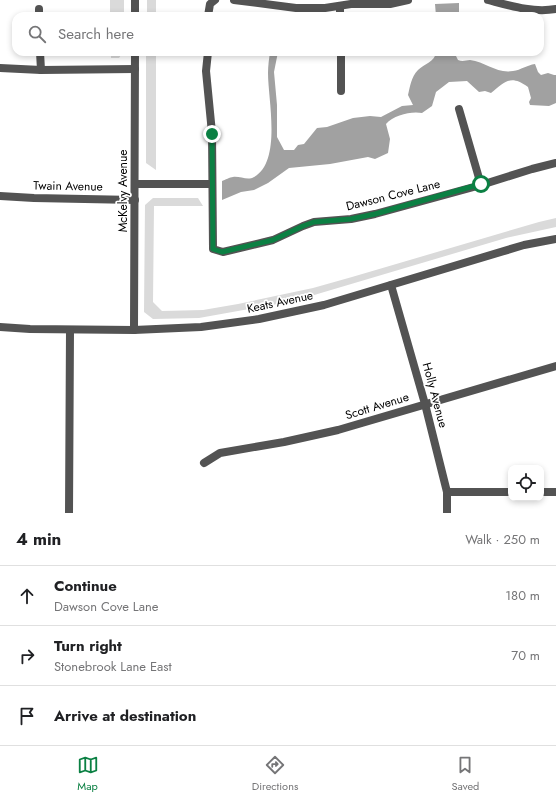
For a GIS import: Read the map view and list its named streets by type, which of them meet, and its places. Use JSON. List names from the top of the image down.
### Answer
{
  "streets": {
    "street": [
      "Twain Avenue",
      "McKelvy Avenue",
      "Dawson Cove Lane",
      "Keats Avenue",
      "Holly Avenue",
      "Scott Avenue"
    ]
  },
  "crossings": [
    ["Twain Avenue", "McKelvy Avenue"],
    ["McKelvy Avenue", "Keats Avenue"],
    ["Keats Avenue", "Holly Avenue"],
    ["Holly Avenue", "Scott Avenue"]
  ],
  "page": {
    "search": "Search here",
    "heading": ["4 min", "Walk · 250 m"],
    "list": [
      ["Continue", "Dawson Cove Lane", "180 m"],
      ["Turn right", "Stonebrook Lane East", "70 m"],
      "Arrive at destination"
    ],
    "nav": ["Map", "Directions", "Saved"]
  }
}
